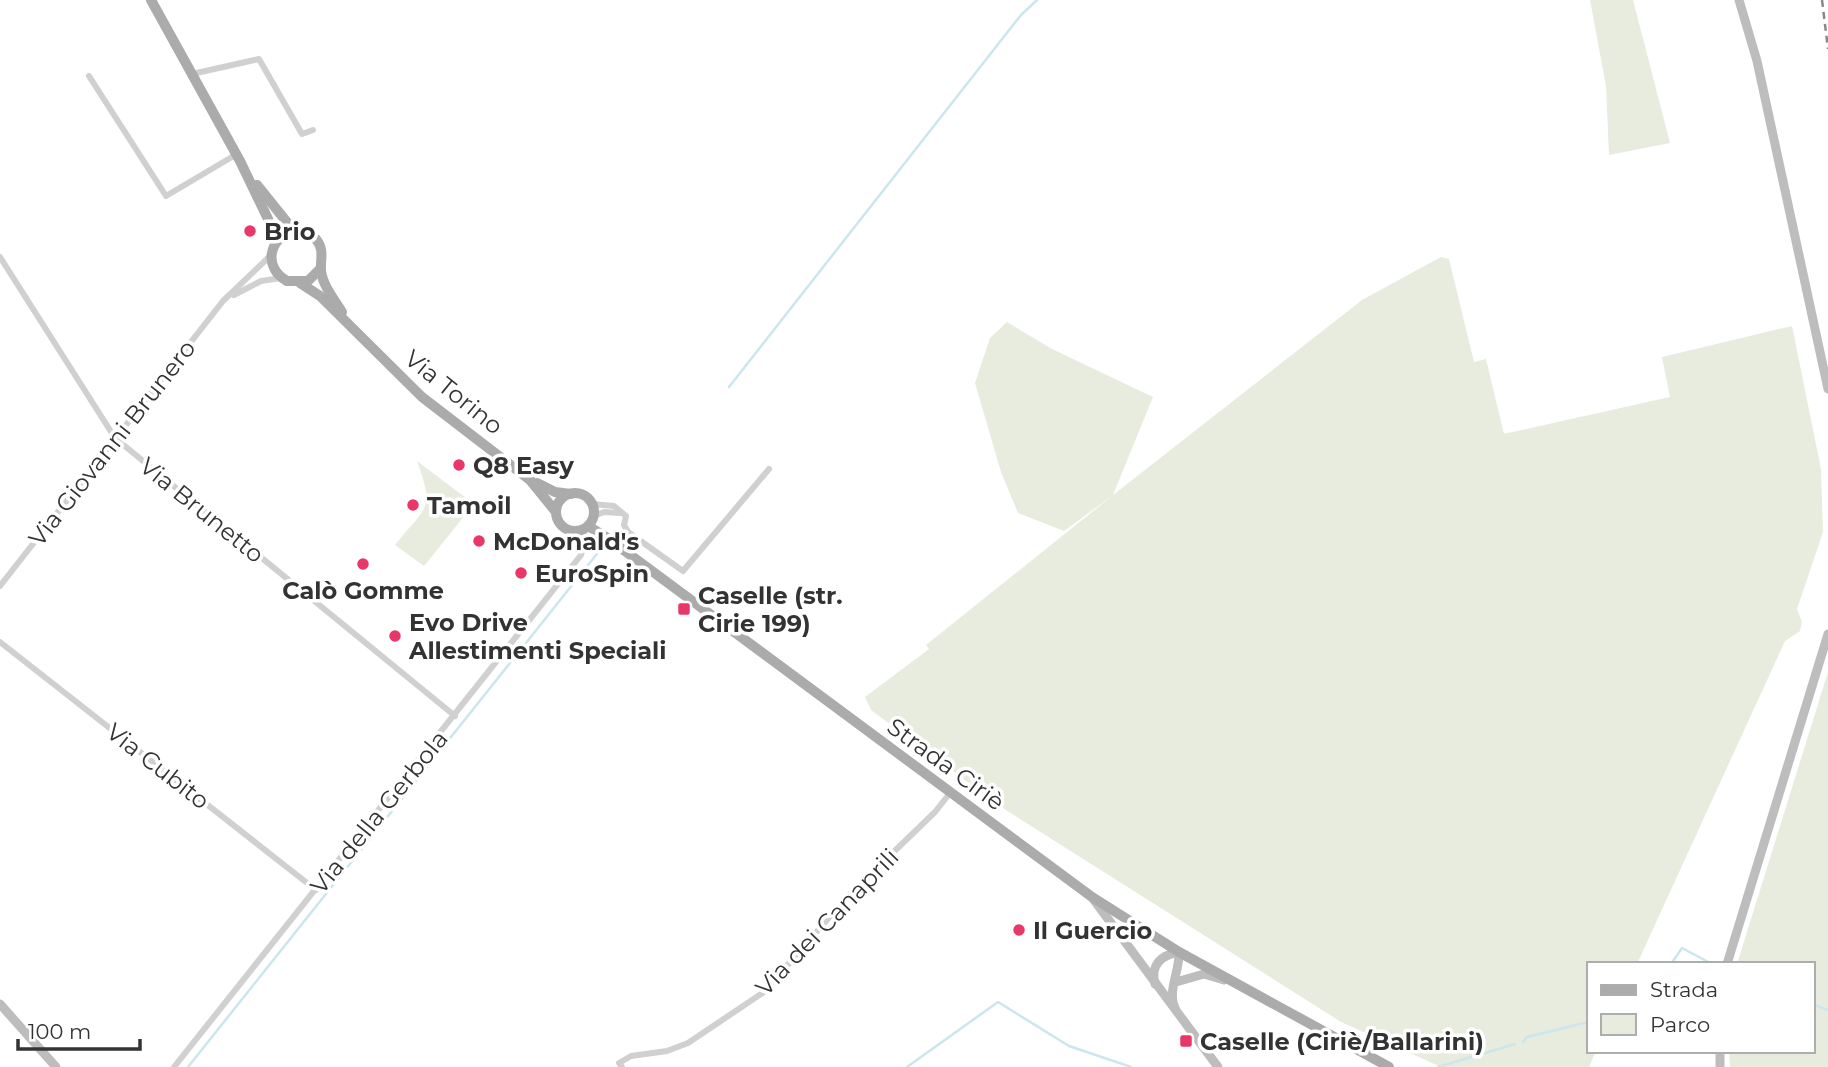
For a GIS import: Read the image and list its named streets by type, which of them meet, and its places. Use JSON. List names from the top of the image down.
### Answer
{
  "streets": {
    "main road": ["Via Torino", "Strada Ciriè"],
    "street": [
      "Via Giovanni Brunero",
      "Via Brunetto",
      "Via Cubito",
      "Via della Gerbola",
      "Via dei Canaprili"
    ]
  },
  "crossings": [
    ["Via Torino", "Via Giovanni Brunero"],
    ["Via Torino", "Strada Ciriè"],
    ["Via Giovanni Brunero", "Via Brunetto"],
    ["Via Brunetto", "Via della Gerbola"],
    ["Strada Ciriè", "Via dei Canaprili"],
    ["Via Cubito", "Via della Gerbola"]
  ],
  "places": {
    "other": [
      "Brio",
      "Q8 Easy",
      "Tamoil",
      "McDonald's",
      "Calò Gomme",
      "EuroSpin",
      "Evo Drive Allestimenti Speciali",
      "Il Guercio"
    ],
    "transit": ["Caselle (str. Cirie 199)", "Caselle (Ciriè/Ballarini)"]
  },
  "legend": ["Strada", "Parco"],
  "scale_bar": "100 m"
}
